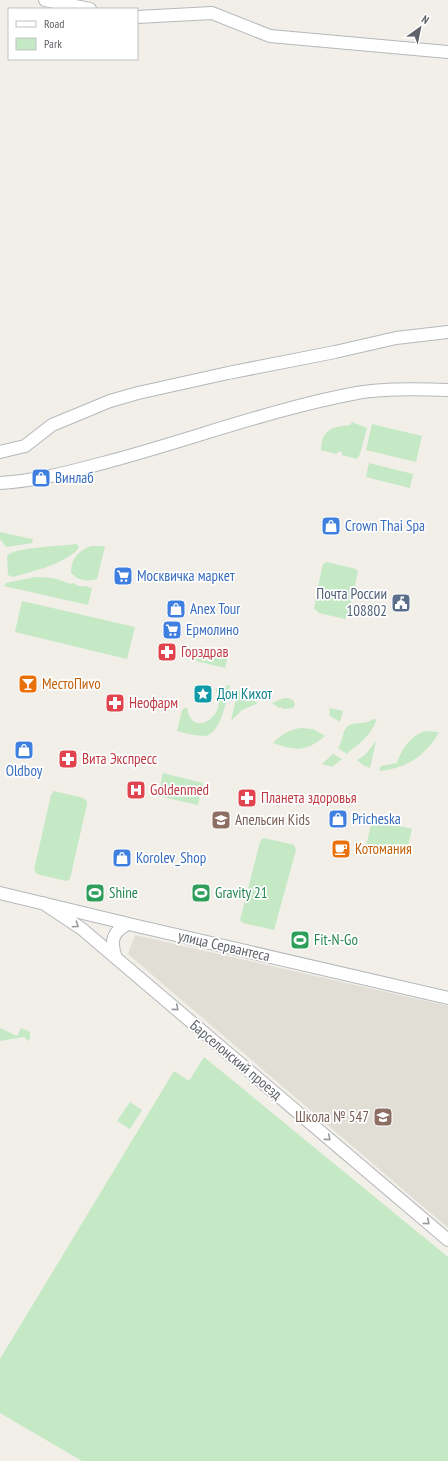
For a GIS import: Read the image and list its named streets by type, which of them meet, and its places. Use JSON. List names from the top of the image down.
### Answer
{
  "streets": {
    "street": ["улица Сервантеса", "Барселонский проезд"]
  },
  "crossings": [
    ["улица Сервантеса", "Барселонский проезд"]
  ],
  "one_way": ["Барселонский проезд"],
  "places": {
    "shop": [
      "Винлаб",
      "Crown Thai Spa",
      "Anex Tour",
      "Oldboy",
      "Pricheska",
      "Korolev_Shop"
    ],
    "supermarket": ["Москвичка маркет", "Ермолино"],
    "public building": ["Почта России 108802"],
    "pharmacy": [
      "Горздрав",
      "Неофарм",
      "Вита Экспресс",
      "Планета здоровья"
    ],
    "bar": ["МестоПиvо"],
    "place": ["Дон Кихот"],
    "hospital": ["Goldenmed"],
    "school or university": ["Апельсин Kids", "Школа № 547"],
    "cafe": ["Котомания"],
    "sports": ["Shine", "Gravity 21", "Fit-N-Go"]
  },
  "legend": ["Road", "Park"],
  "north": "top right"
}
